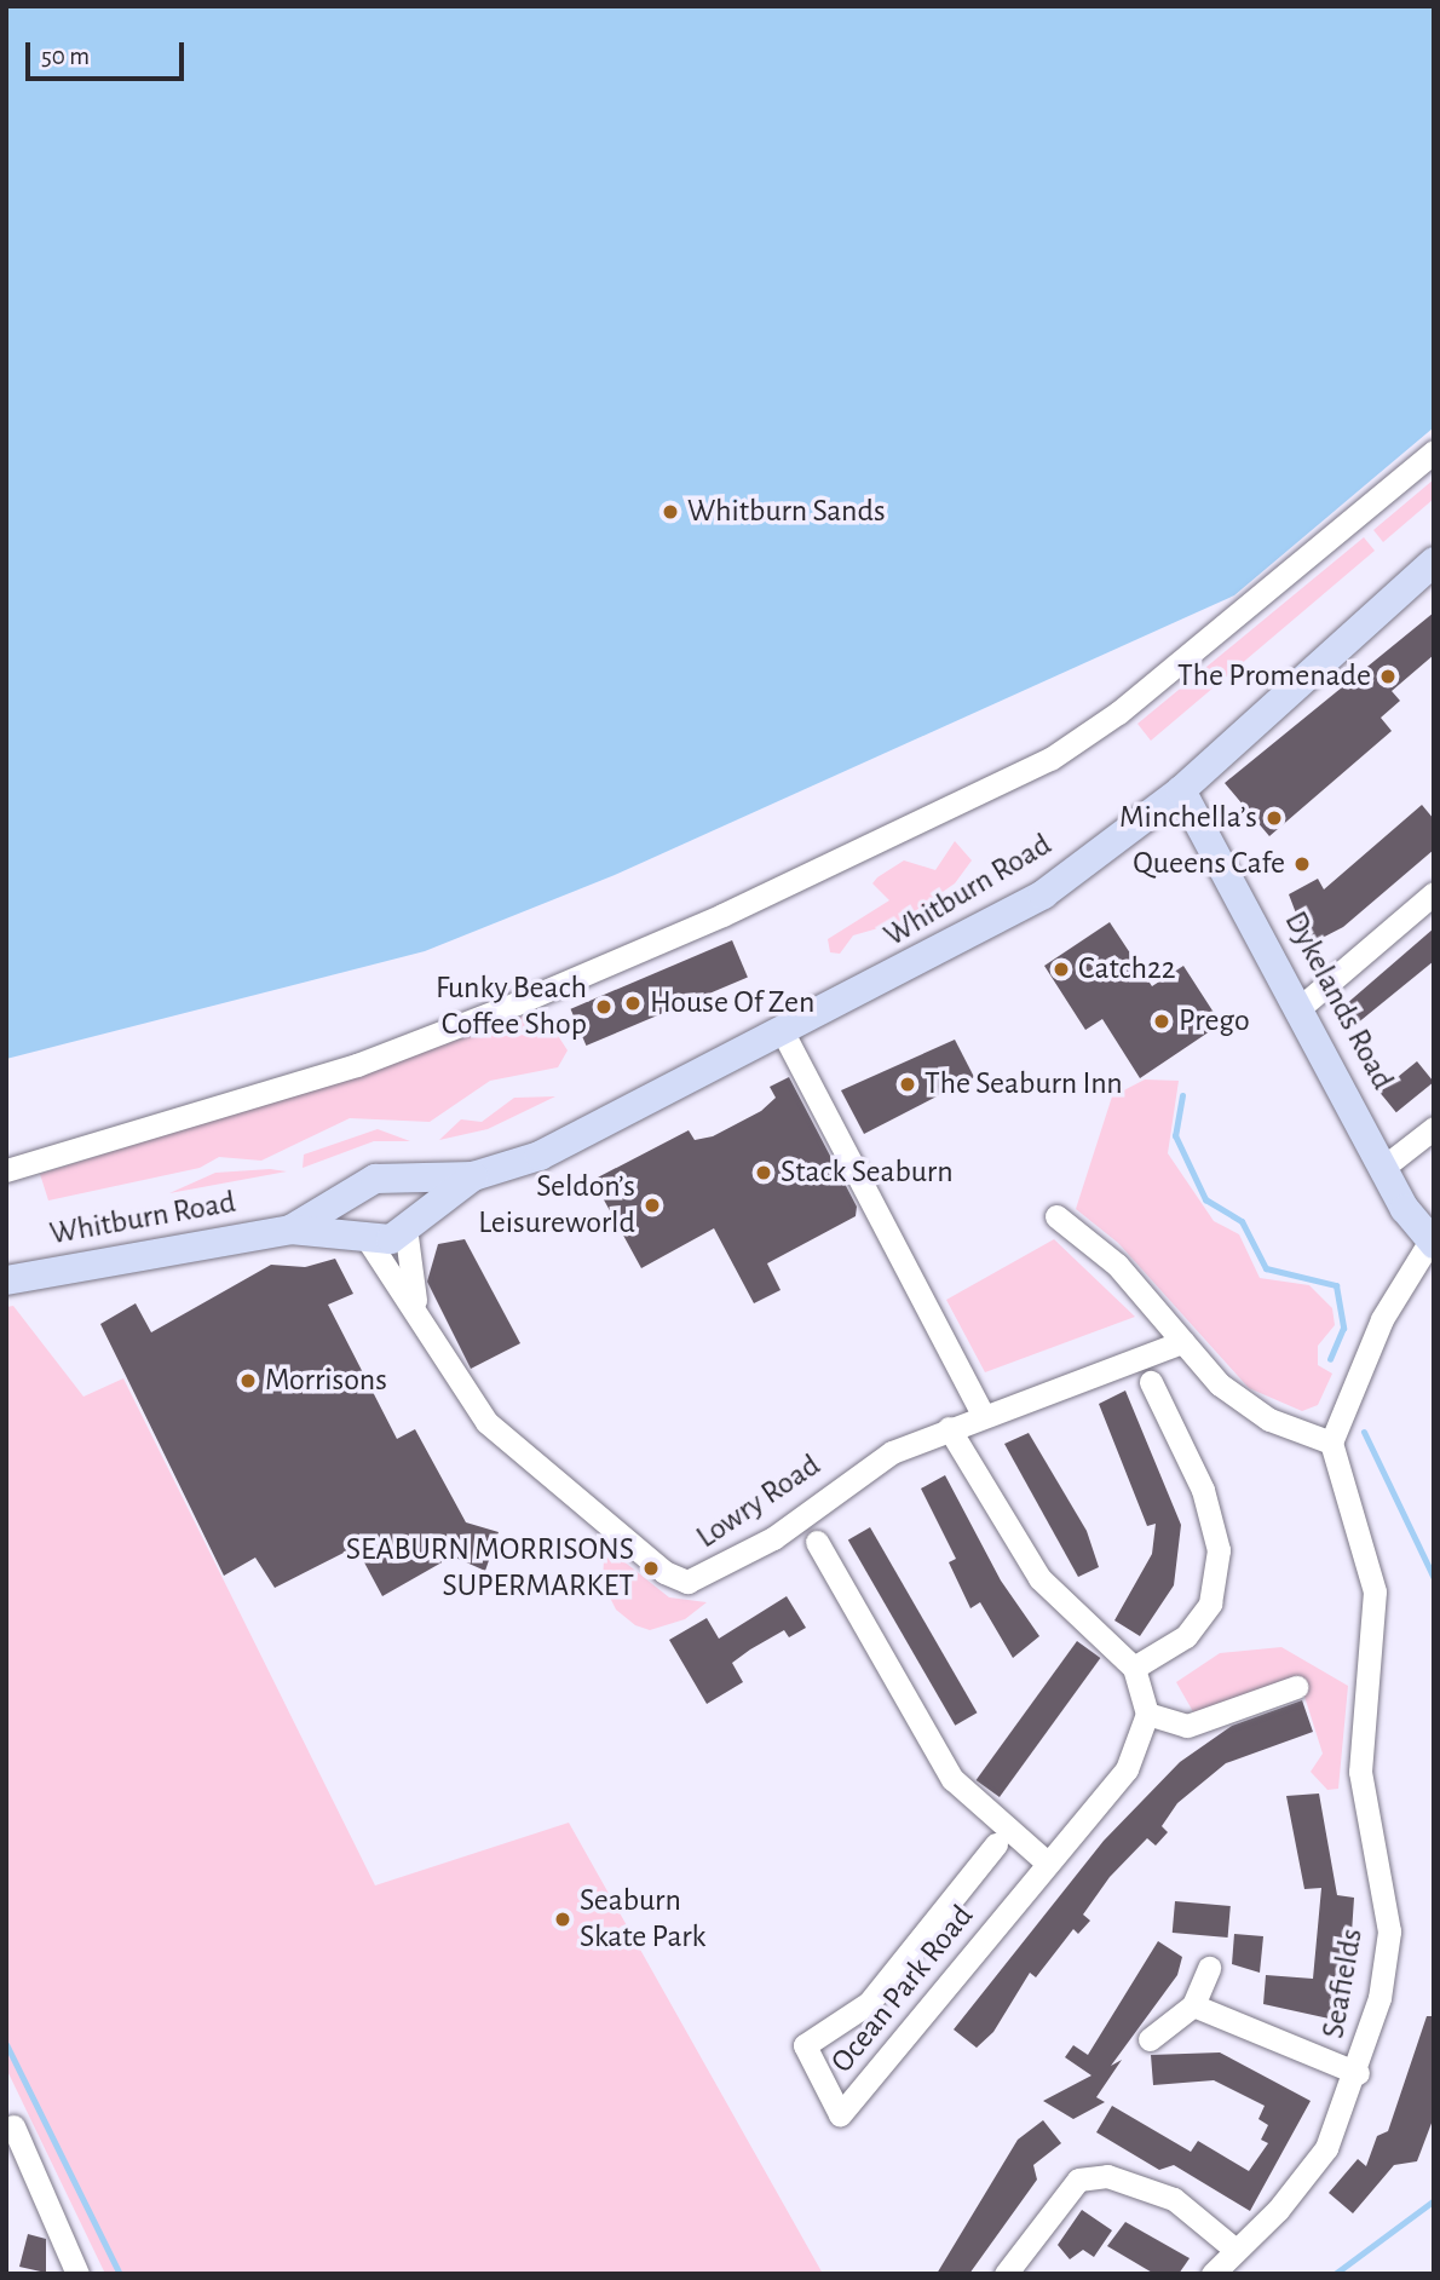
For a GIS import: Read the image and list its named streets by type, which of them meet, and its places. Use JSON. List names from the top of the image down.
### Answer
{
  "streets": {
    "main road": ["Whitburn Road", "Dykelands Road"],
    "street": ["Lowry Road", "Seafields", "Ocean Park Road"]
  },
  "crossings": [
    ["Whitburn Road", "Dykelands Road"]
  ],
  "places": [
    "Whitburn Sands",
    "The Promenade",
    "Minchella’s",
    "Queens Cafe",
    "Catch22",
    "House Of Zen",
    "Funky Beach Coffee Shop",
    "Prego",
    "The Seaburn Inn",
    "Stack Seaburn",
    "Seldon’s Leisureworld",
    "Morrisons",
    "SEABURN MORRISONS SUPERMARKET",
    "Seaburn Skate Park"
  ],
  "scale_bar": "50 m"
}
